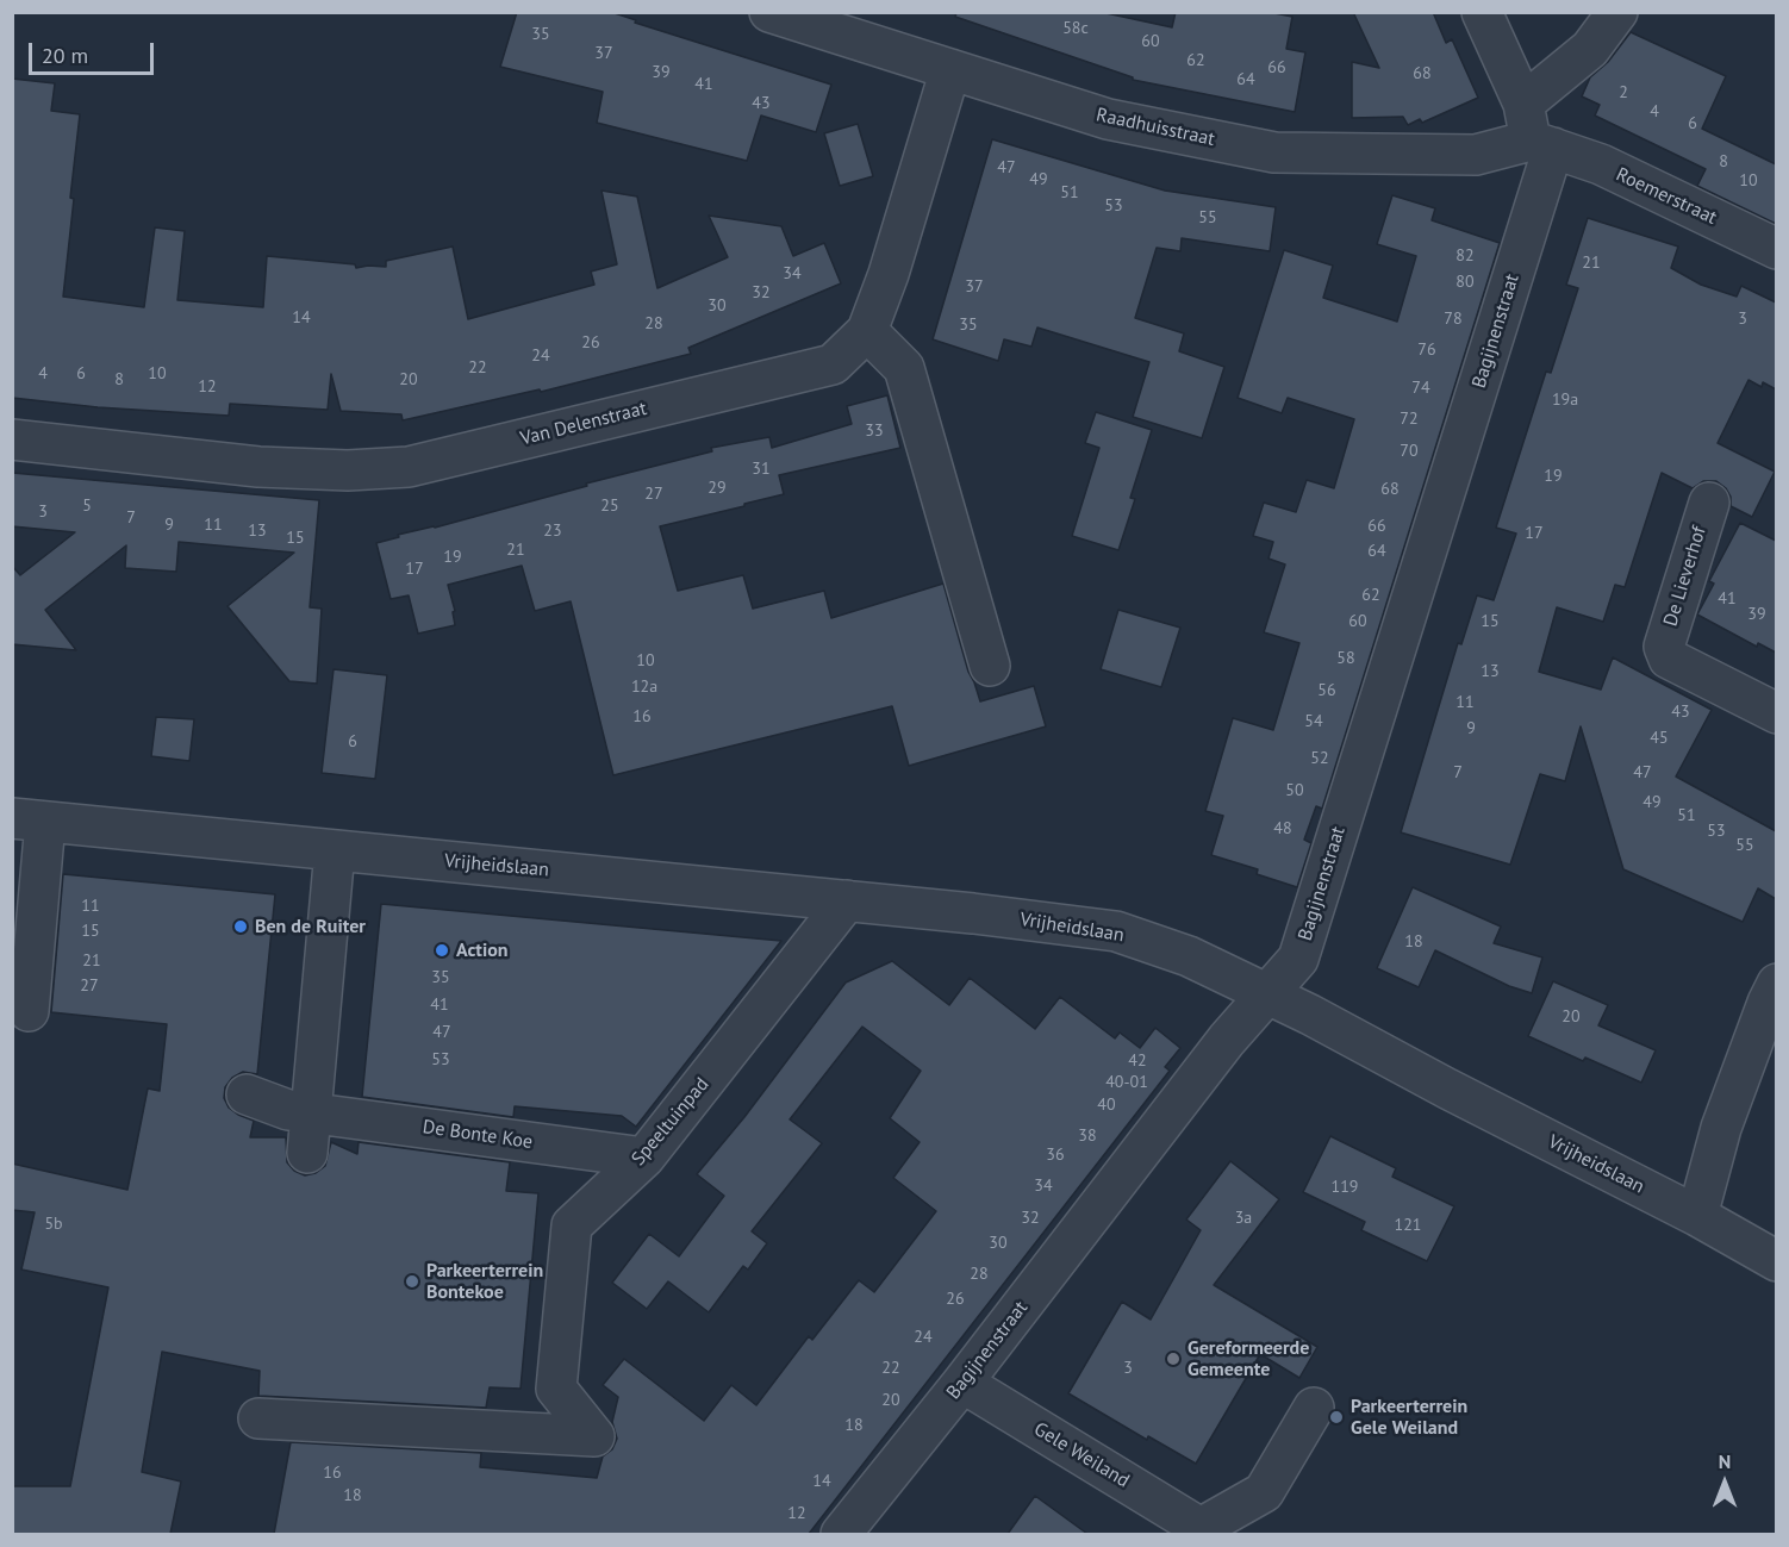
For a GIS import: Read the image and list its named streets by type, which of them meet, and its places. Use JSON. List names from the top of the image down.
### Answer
{
  "streets": {
    "street": [
      "Raadhuisstraat",
      "Roemerstraat",
      "Bagijnenstraat",
      "Van Delenstraat",
      "De Lieverhof",
      "Vrijheidslaan",
      "Speeltuinpad",
      "De Bonte Koe",
      "Gele Weiland"
    ]
  },
  "crossings": [
    ["Raadhuisstraat", "Roemerstraat"],
    ["Raadhuisstraat", "Bagijnenstraat"],
    ["Raadhuisstraat", "Van Delenstraat"],
    ["Roemerstraat", "Bagijnenstraat"],
    ["Bagijnenstraat", "Vrijheidslaan"],
    ["Bagijnenstraat", "Gele Weiland"],
    ["Vrijheidslaan", "Speeltuinpad"],
    ["Speeltuinpad", "De Bonte Koe"]
  ],
  "places": [
    "Ben de Ruiter",
    "Action",
    "Parkeerterrein Bontekoe",
    "Gereformeerde Gemeente",
    "Parkeerterrein Gele Weiland"
  ],
  "house_numbers": [
    "58c",
    "35",
    "60",
    "37",
    "62",
    "66",
    "39",
    "68",
    "64",
    "41",
    "2",
    "43",
    "4",
    "6",
    "8",
    "47",
    "49",
    "10",
    "51",
    "53",
    "55",
    "82",
    "21",
    "34",
    "80",
    "37",
    "32",
    "30",
    "14",
    "78",
    "3",
    "28",
    "35",
    "26",
    "76",
    "24",
    "22",
    "4",
    "6",
    "10",
    "8",
    "20",
    "12",
    "74",
    "19a",
    "72",
    "33",
    "70",
    "31",
    "19",
    "29",
    "68",
    "27",
    "5",
    "25",
    "3",
    "7",
    "9",
    "11",
    "66",
    "13",
    "23",
    "17",
    "15",
    "21",
    "64",
    "19",
    "17",
    "62",
    "41",
    "39",
    "60",
    "15",
    "58",
    "10",
    "13",
    "12a",
    "56",
    "11",
    "43",
    "16",
    "54",
    "9",
    "45",
    "6",
    "52",
    "7",
    "47",
    "50",
    "49",
    "51",
    "48",
    "53",
    "55",
    "11",
    "15",
    "18",
    "21",
    "35",
    "27",
    "41",
    "20",
    "47",
    "53",
    "42",
    "40-01",
    "40",
    "38",
    "36",
    "34",
    "119",
    "32",
    "3a",
    "5b",
    "121",
    "30",
    "28",
    "26",
    "24",
    "22",
    "3",
    "20",
    "18",
    "16",
    "14",
    "18",
    "12"
  ],
  "scale_bar": "20 m",
  "north": "top"
}
